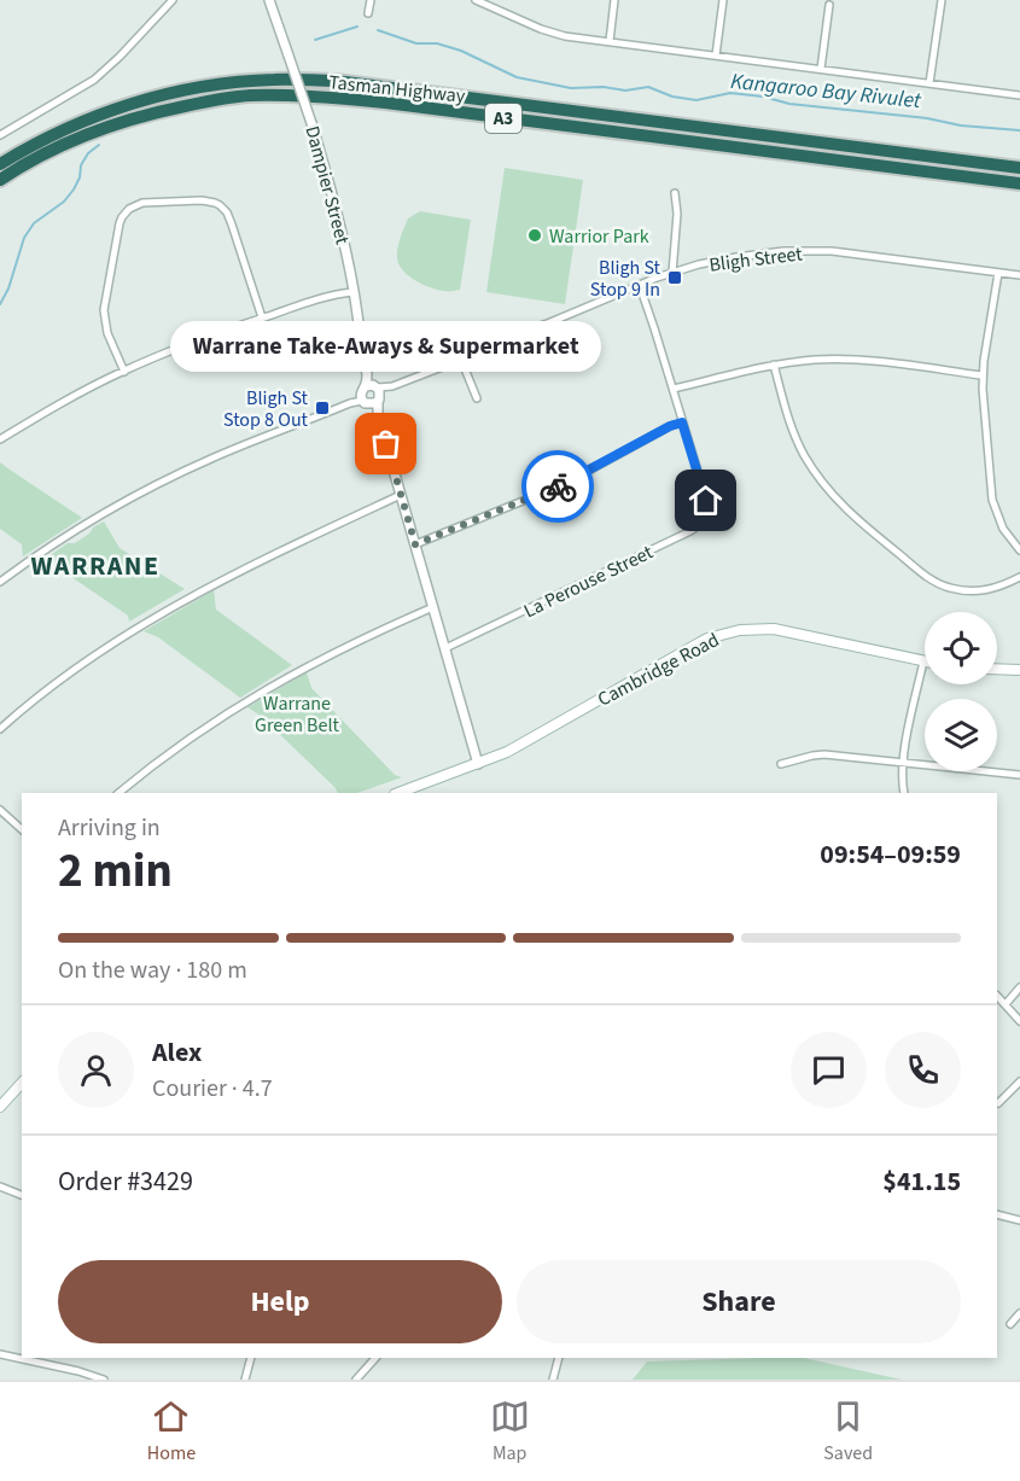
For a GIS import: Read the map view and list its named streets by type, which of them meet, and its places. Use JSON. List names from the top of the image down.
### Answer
{
  "streets": {
    "highway": ["Tasman Highway", "A3"],
    "main road": ["Cambridge Road"],
    "street": ["Dampier Street", "Bligh Street", "La Perouse Street"]
  },
  "crossings": [
    ["Dampier Street", "Bligh Street"],
    ["Bligh Street", "La Perouse Street"]
  ],
  "districts": ["WARRANE"],
  "water": ["Kangaroo Bay Rivulet"],
  "parks": ["Warrane Green Belt"],
  "places": {
    "other": ["Warrior Park", "Warrane Take-Aways & Supermarket"],
    "transit": ["Bligh St Stop 9 In", "Bligh St Stop 8 Out"]
  },
  "page": {
    "bubble": "Warrane Take-Aways & Supermarket",
    "heading": ["2 min", "Arriving in", "09:54–09:59"],
    "panel": [
      "Alex",
      "Courier · 4.7",
      "Order #3429",
      "$41.15"
    ],
    "bar": "On the way · 180 m",
    "buttons": ["Help", "Share"],
    "tabs": ["Home", "Map", "Saved"]
  }
}
